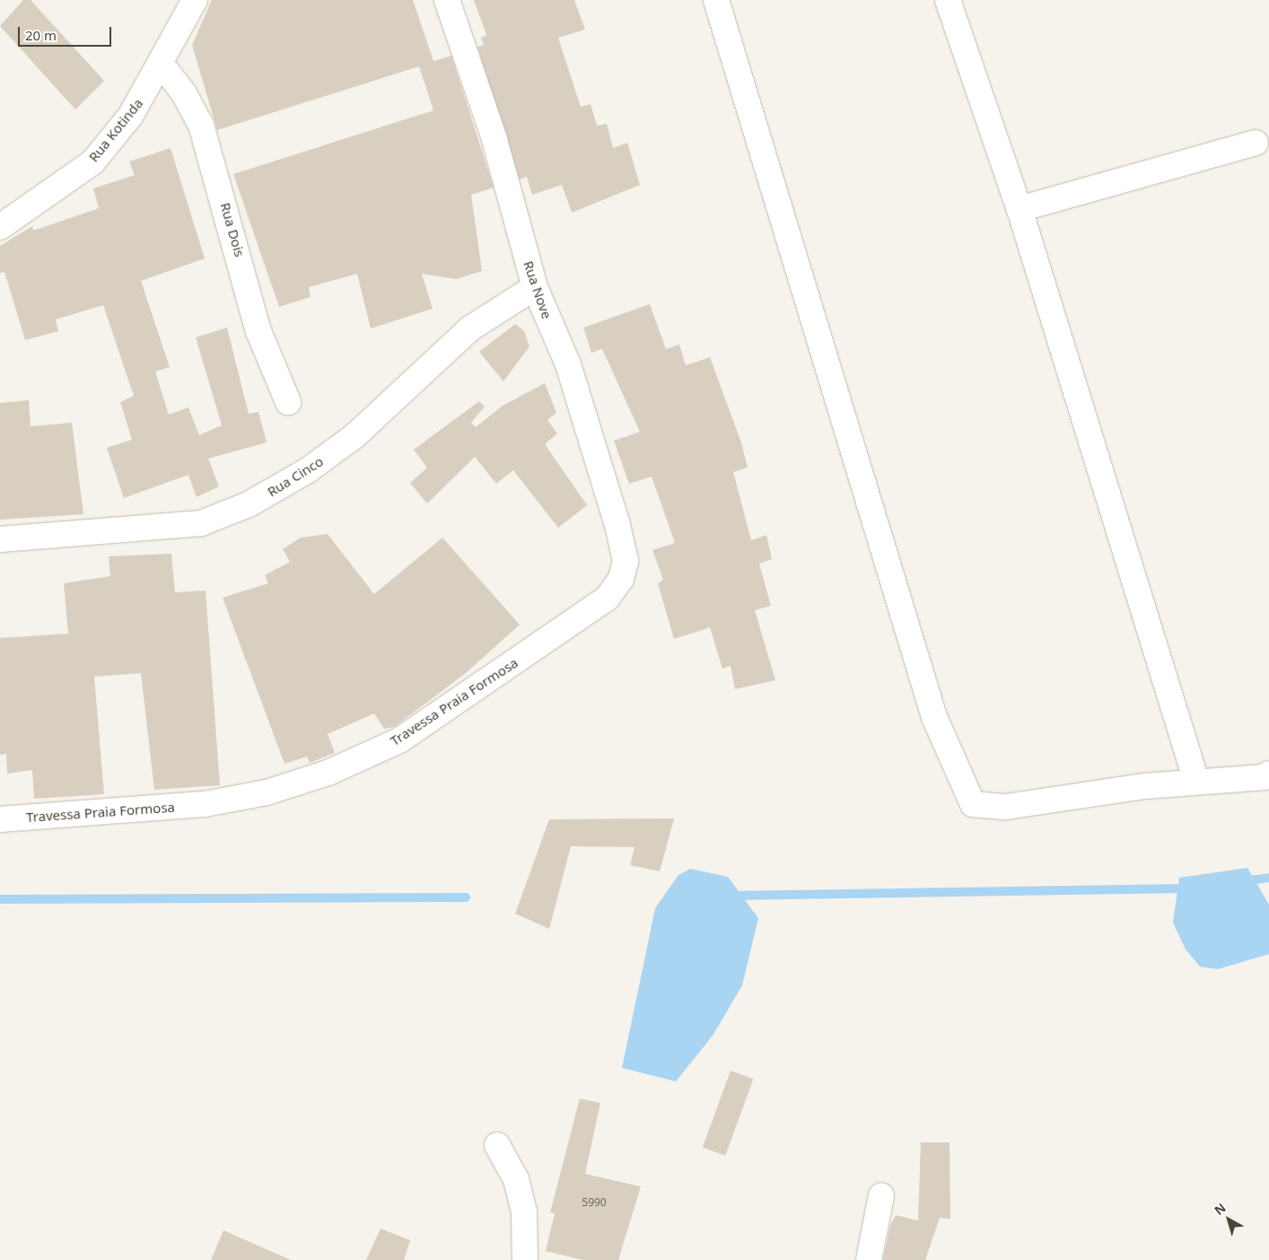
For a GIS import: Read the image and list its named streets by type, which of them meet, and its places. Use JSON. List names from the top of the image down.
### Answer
{
  "streets": {
    "street": [
      "Rua Kotinda",
      "Rua Dois",
      "Rua Nove",
      "Rua Cinco",
      "Travessa Praia Formosa"
    ]
  },
  "crossings": [
    ["Rua Kotinda", "Rua Dois"],
    ["Rua Nove", "Rua Cinco"],
    ["Rua Nove", "Travessa Praia Formosa"]
  ],
  "house_numbers": ["5990"],
  "scale_bar": "20 m",
  "north": "top left"
}
